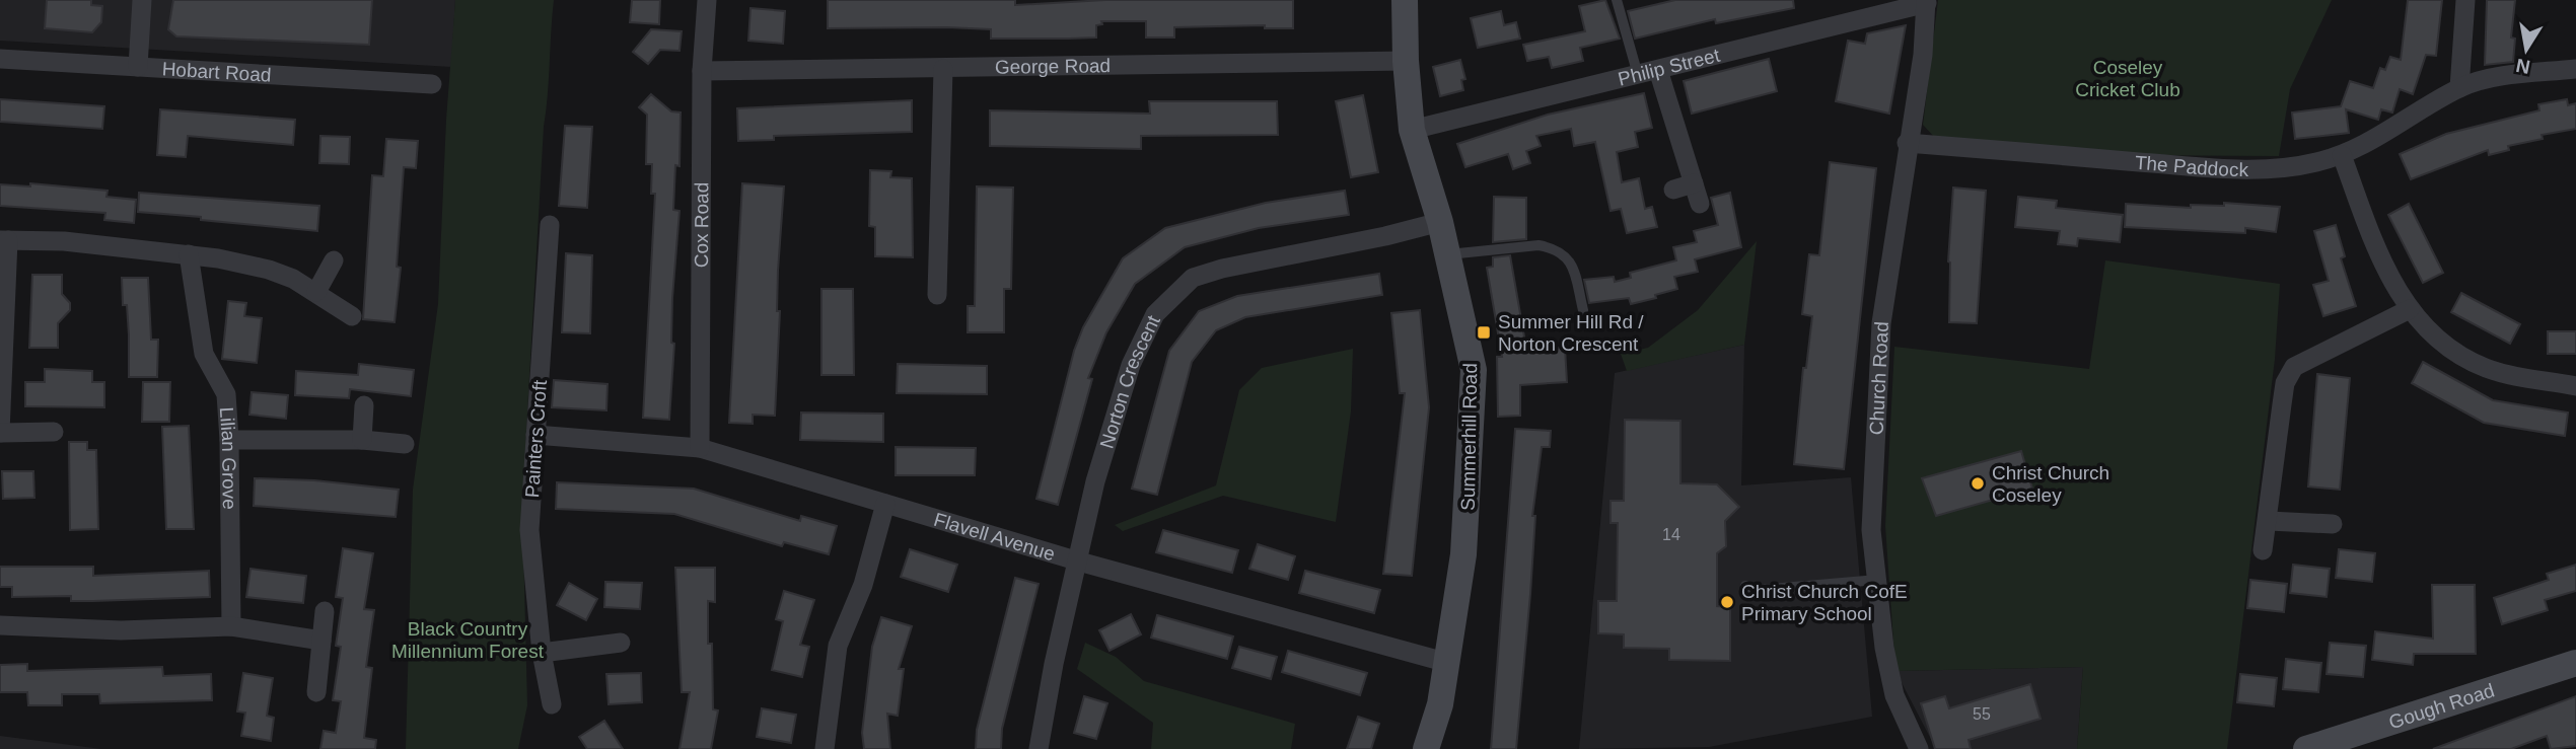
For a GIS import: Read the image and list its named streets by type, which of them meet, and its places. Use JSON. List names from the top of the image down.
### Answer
{
  "streets": {
    "main road": ["Summerhill Road", "Gough Road"],
    "street": [
      "George Road",
      "Philip Street",
      "Hobart Road",
      "The Paddock",
      "Cox Road",
      "Church Road",
      "Norton Crescent",
      "Painters Croft",
      "Lilian Grove",
      "Flavell Avenue"
    ]
  },
  "crossings": [
    ["George Road", "Cox Road"],
    ["George Road", "Summerhill Road"],
    ["Philip Street", "Church Road"],
    ["Philip Street", "Summerhill Road"],
    ["The Paddock", "Church Road"],
    ["Cox Road", "Flavell Avenue"],
    ["Norton Crescent", "Summerhill Road"],
    ["Norton Crescent", "Flavell Avenue"],
    ["Summerhill Road", "Flavell Avenue"],
    ["Painters Croft", "Flavell Avenue"]
  ],
  "parks": ["Coseley Cricket Club", "Black Country Millennium Forest"],
  "places": {
    "transit": ["Summer Hill Rd / Norton Crescent"],
    "other": ["Christ Church Coseley", "Christ Church CofE Primary School"]
  },
  "house_numbers": ["14", "55"],
  "north": "bottom"
}
